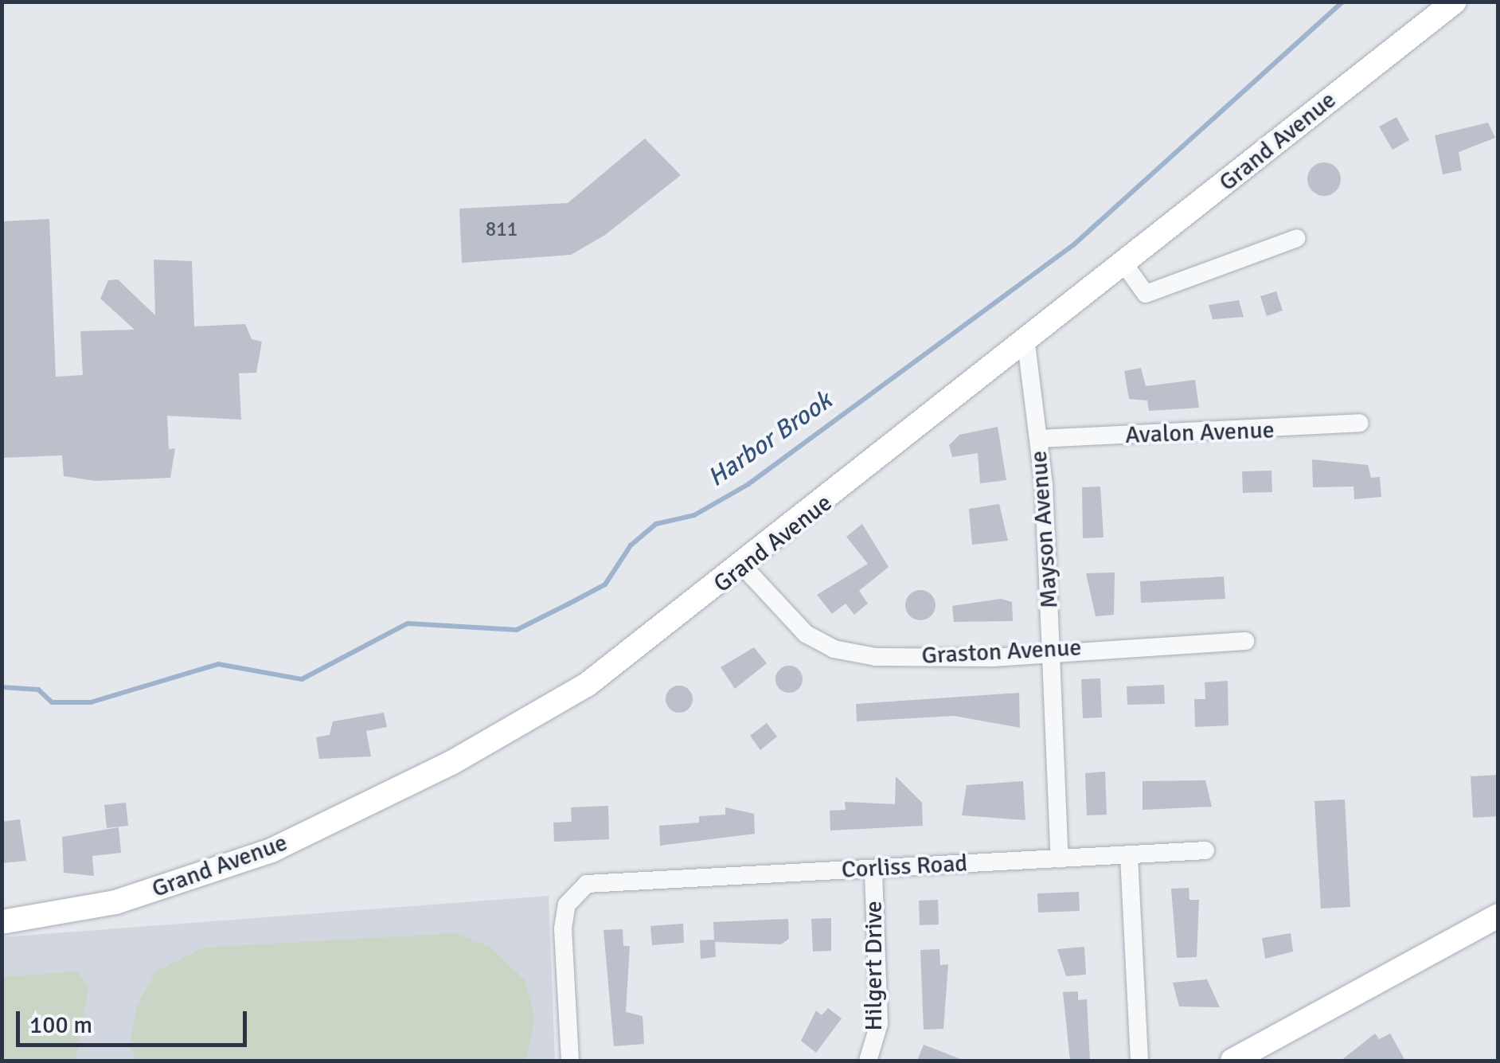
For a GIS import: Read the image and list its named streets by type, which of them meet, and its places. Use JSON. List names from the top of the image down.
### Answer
{
  "streets": {
    "street": [
      "Grand Avenue",
      "Avalon Avenue",
      "Mayson Avenue",
      "Graston Avenue",
      "Corliss Road",
      "Hilgert Drive"
    ]
  },
  "crossings": [
    ["Grand Avenue", "Mayson Avenue"],
    ["Grand Avenue", "Graston Avenue"],
    ["Avalon Avenue", "Mayson Avenue"],
    ["Mayson Avenue", "Graston Avenue"],
    ["Mayson Avenue", "Corliss Road"],
    ["Corliss Road", "Hilgert Drive"]
  ],
  "water": ["Harbor Brook"],
  "house_numbers": ["811"],
  "scale_bar": "100 m"
}
